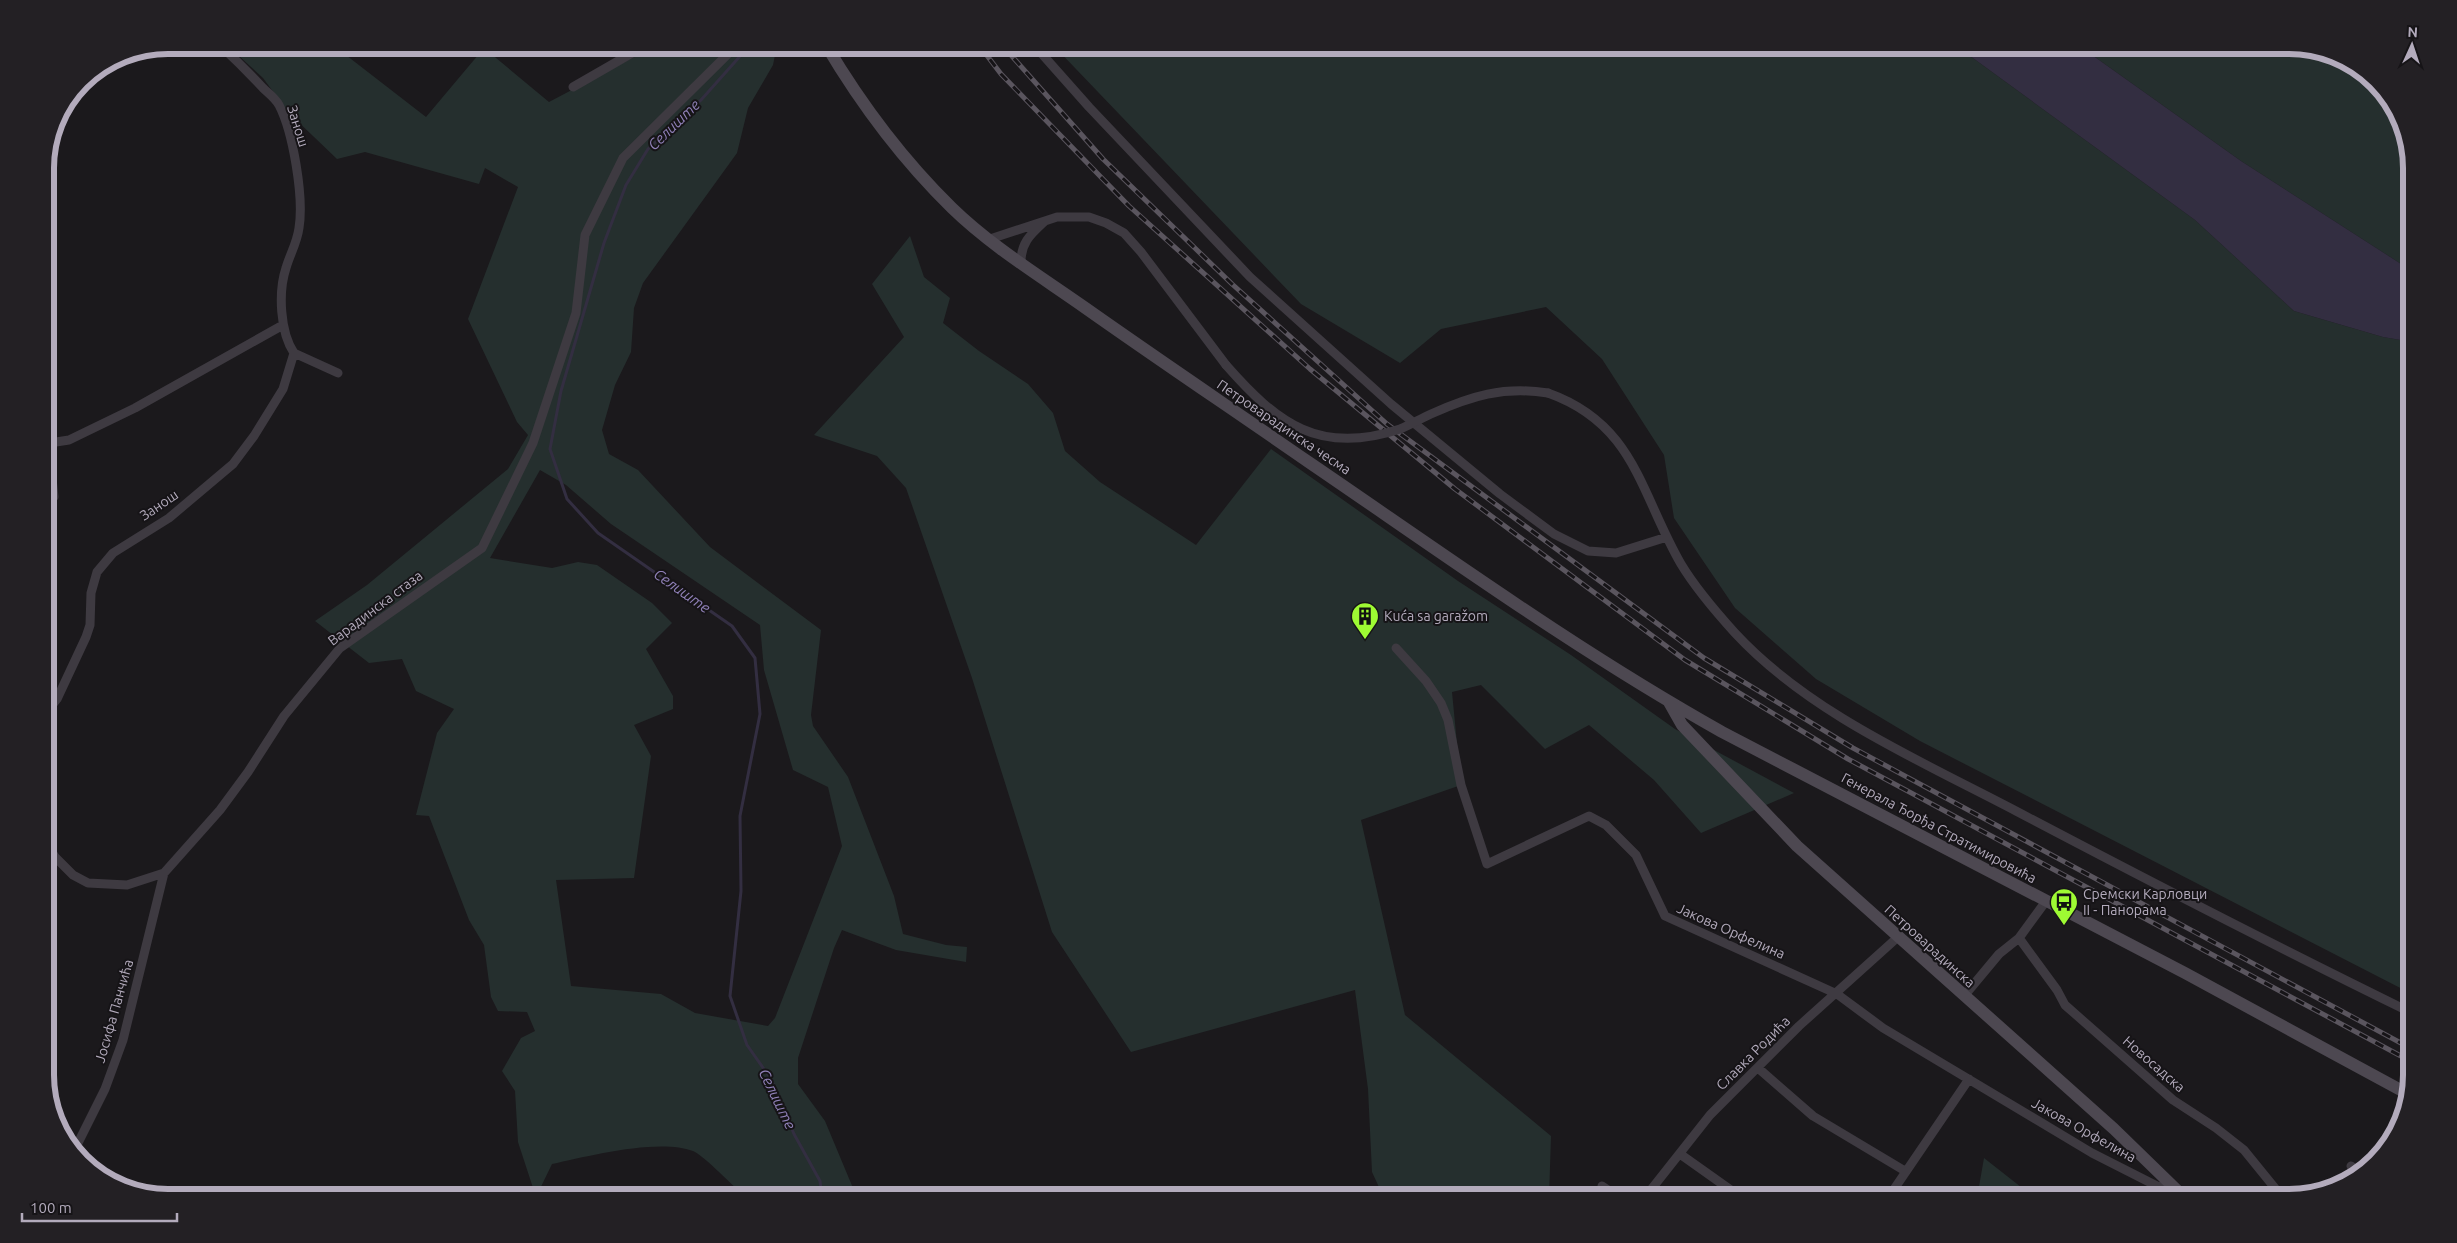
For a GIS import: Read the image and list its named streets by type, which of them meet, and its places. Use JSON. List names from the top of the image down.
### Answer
{
  "streets": {
    "main road": ["Петроварадинска чесма", "Генерала Ђорђа Стратимировића", "Петроварадинска"],
    "street": [
      "Занош",
      "Варадинска стаза",
      "Јакова Орфелина",
      "Јосифа Панчића",
      "Славка Родића",
      "Новосадска"
    ]
  },
  "crossings": [
    ["Петроварадинска чесма", "Генерала Ђорђа Стратимировића"],
    ["Петроварадинска чесма", "Петроварадинска"],
    ["Варадинска стаза", "Јосифа Панчића"],
    ["Генерала Ђорђа Стратимировића", "Петроварадинска"],
    ["Јакова Орфелина", "Славка Родића"],
    ["Петроварадинска", "Славка Родића"]
  ],
  "water": ["Селиште"],
  "places": {
    "building": ["Kuća sa garažom"],
    "bus stop": ["Сремски Карловци II - Панорама"]
  },
  "scale_bar": "100 m",
  "north": "top"
}
